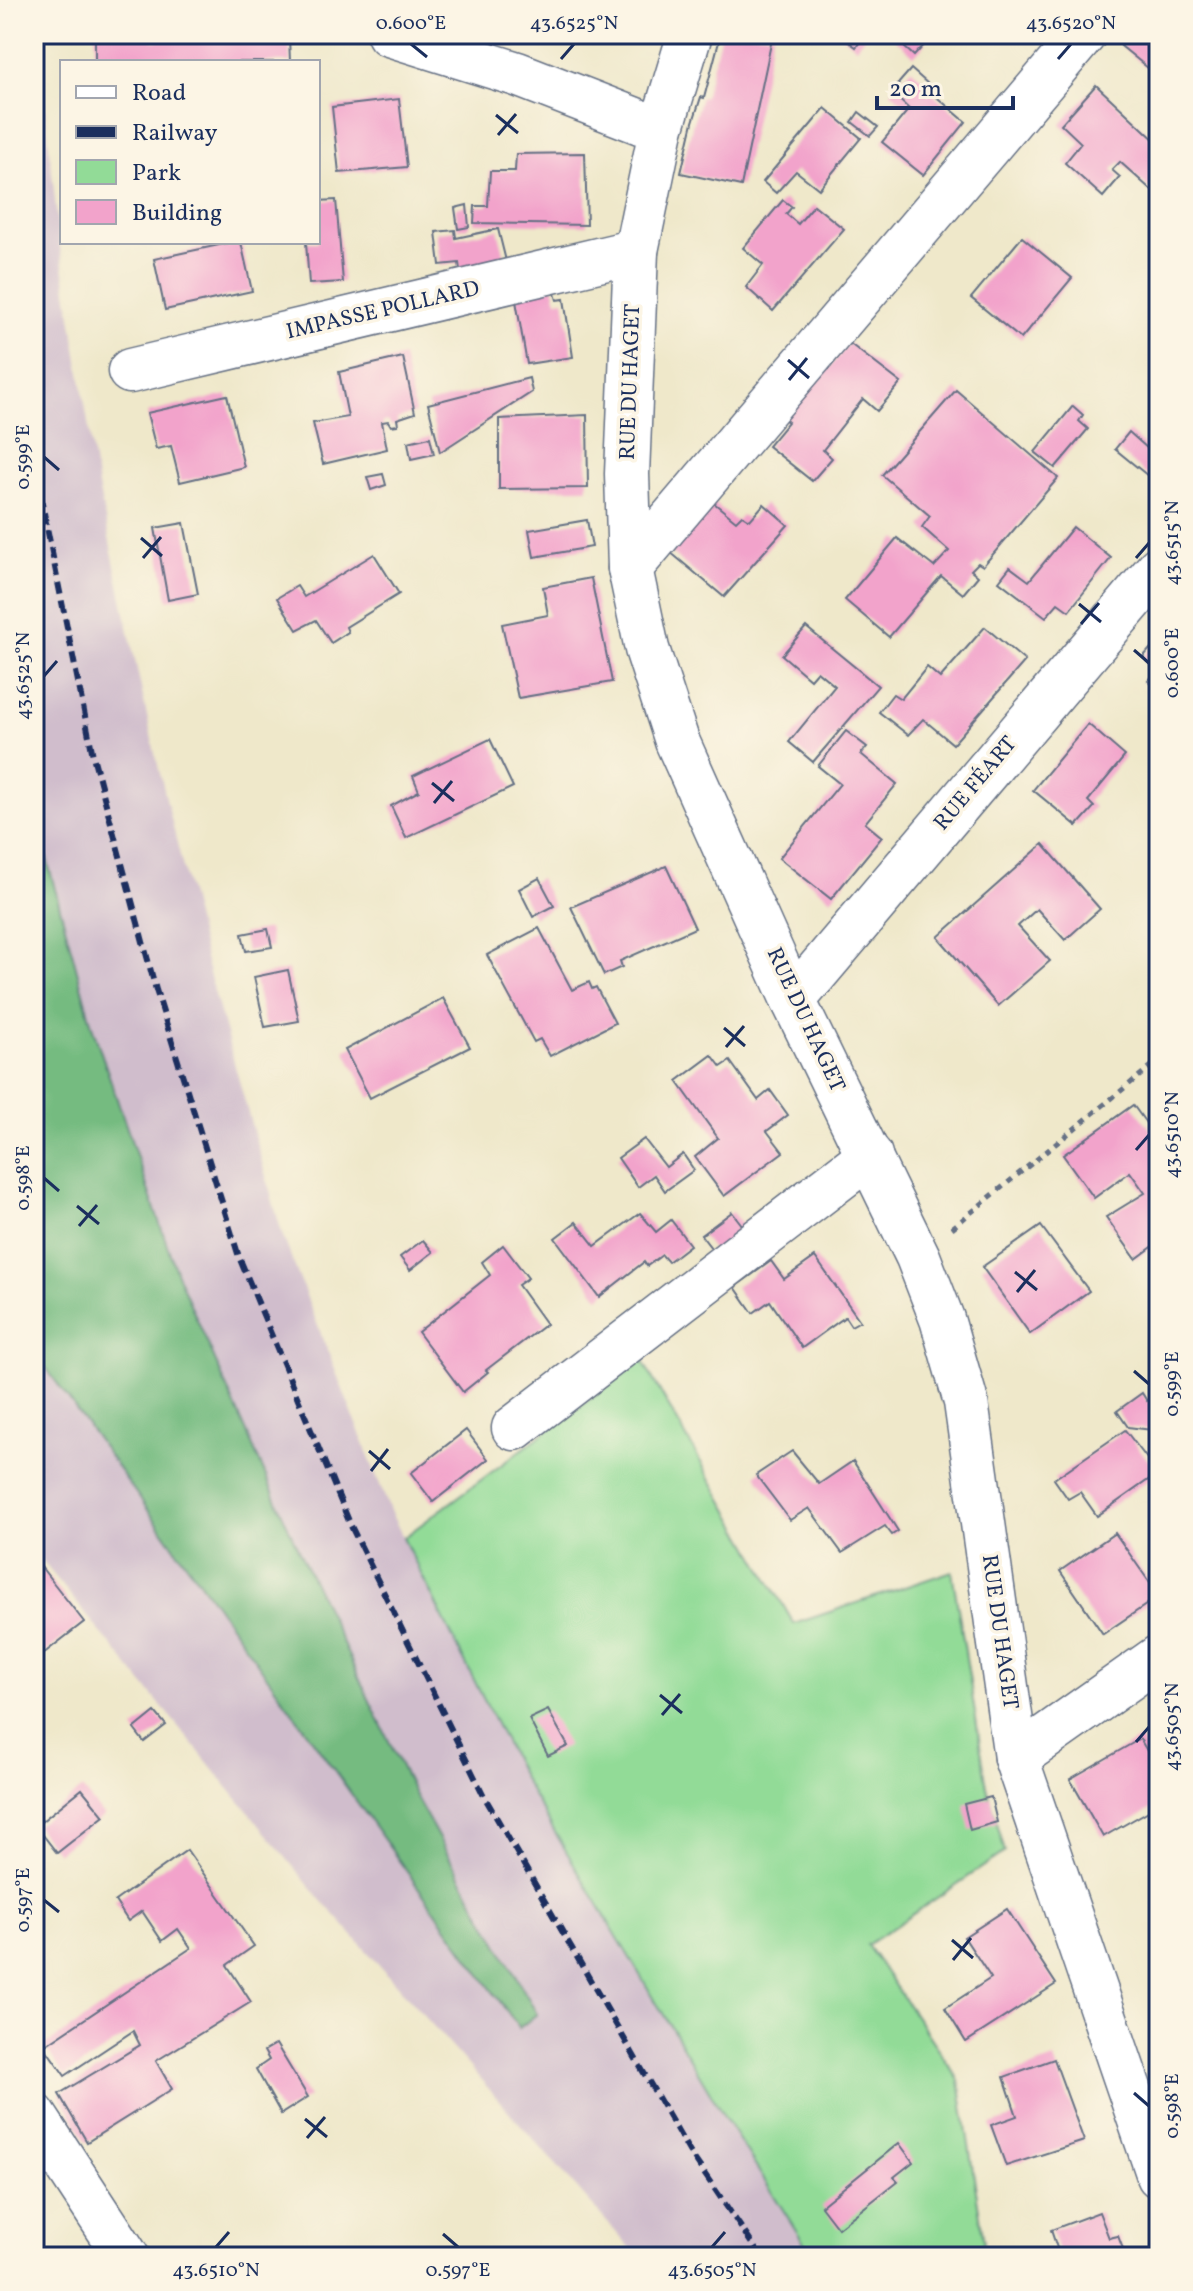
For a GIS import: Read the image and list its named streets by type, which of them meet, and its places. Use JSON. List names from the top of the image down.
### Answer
{
  "streets": {
    "street": ["IMPASSE POLLARD", "RUE DU HAGET", "RUE FÉART"]
  },
  "crossings": [
    ["IMPASSE POLLARD", "RUE DU HAGET"],
    ["RUE DU HAGET", "RUE FÉART"]
  ],
  "legend": [
    "Road",
    "Railway",
    "Park",
    "Building"
  ],
  "scale_bar": "20 m",
  "coordinates": [
    "0.600°E",
    "43.6525°N",
    "43.6520°N",
    "0.599°E",
    "43.6515°N",
    "43.6510°N",
    "0.598°E",
    "43.6505°N",
    "0.597°E"
  ]
}
